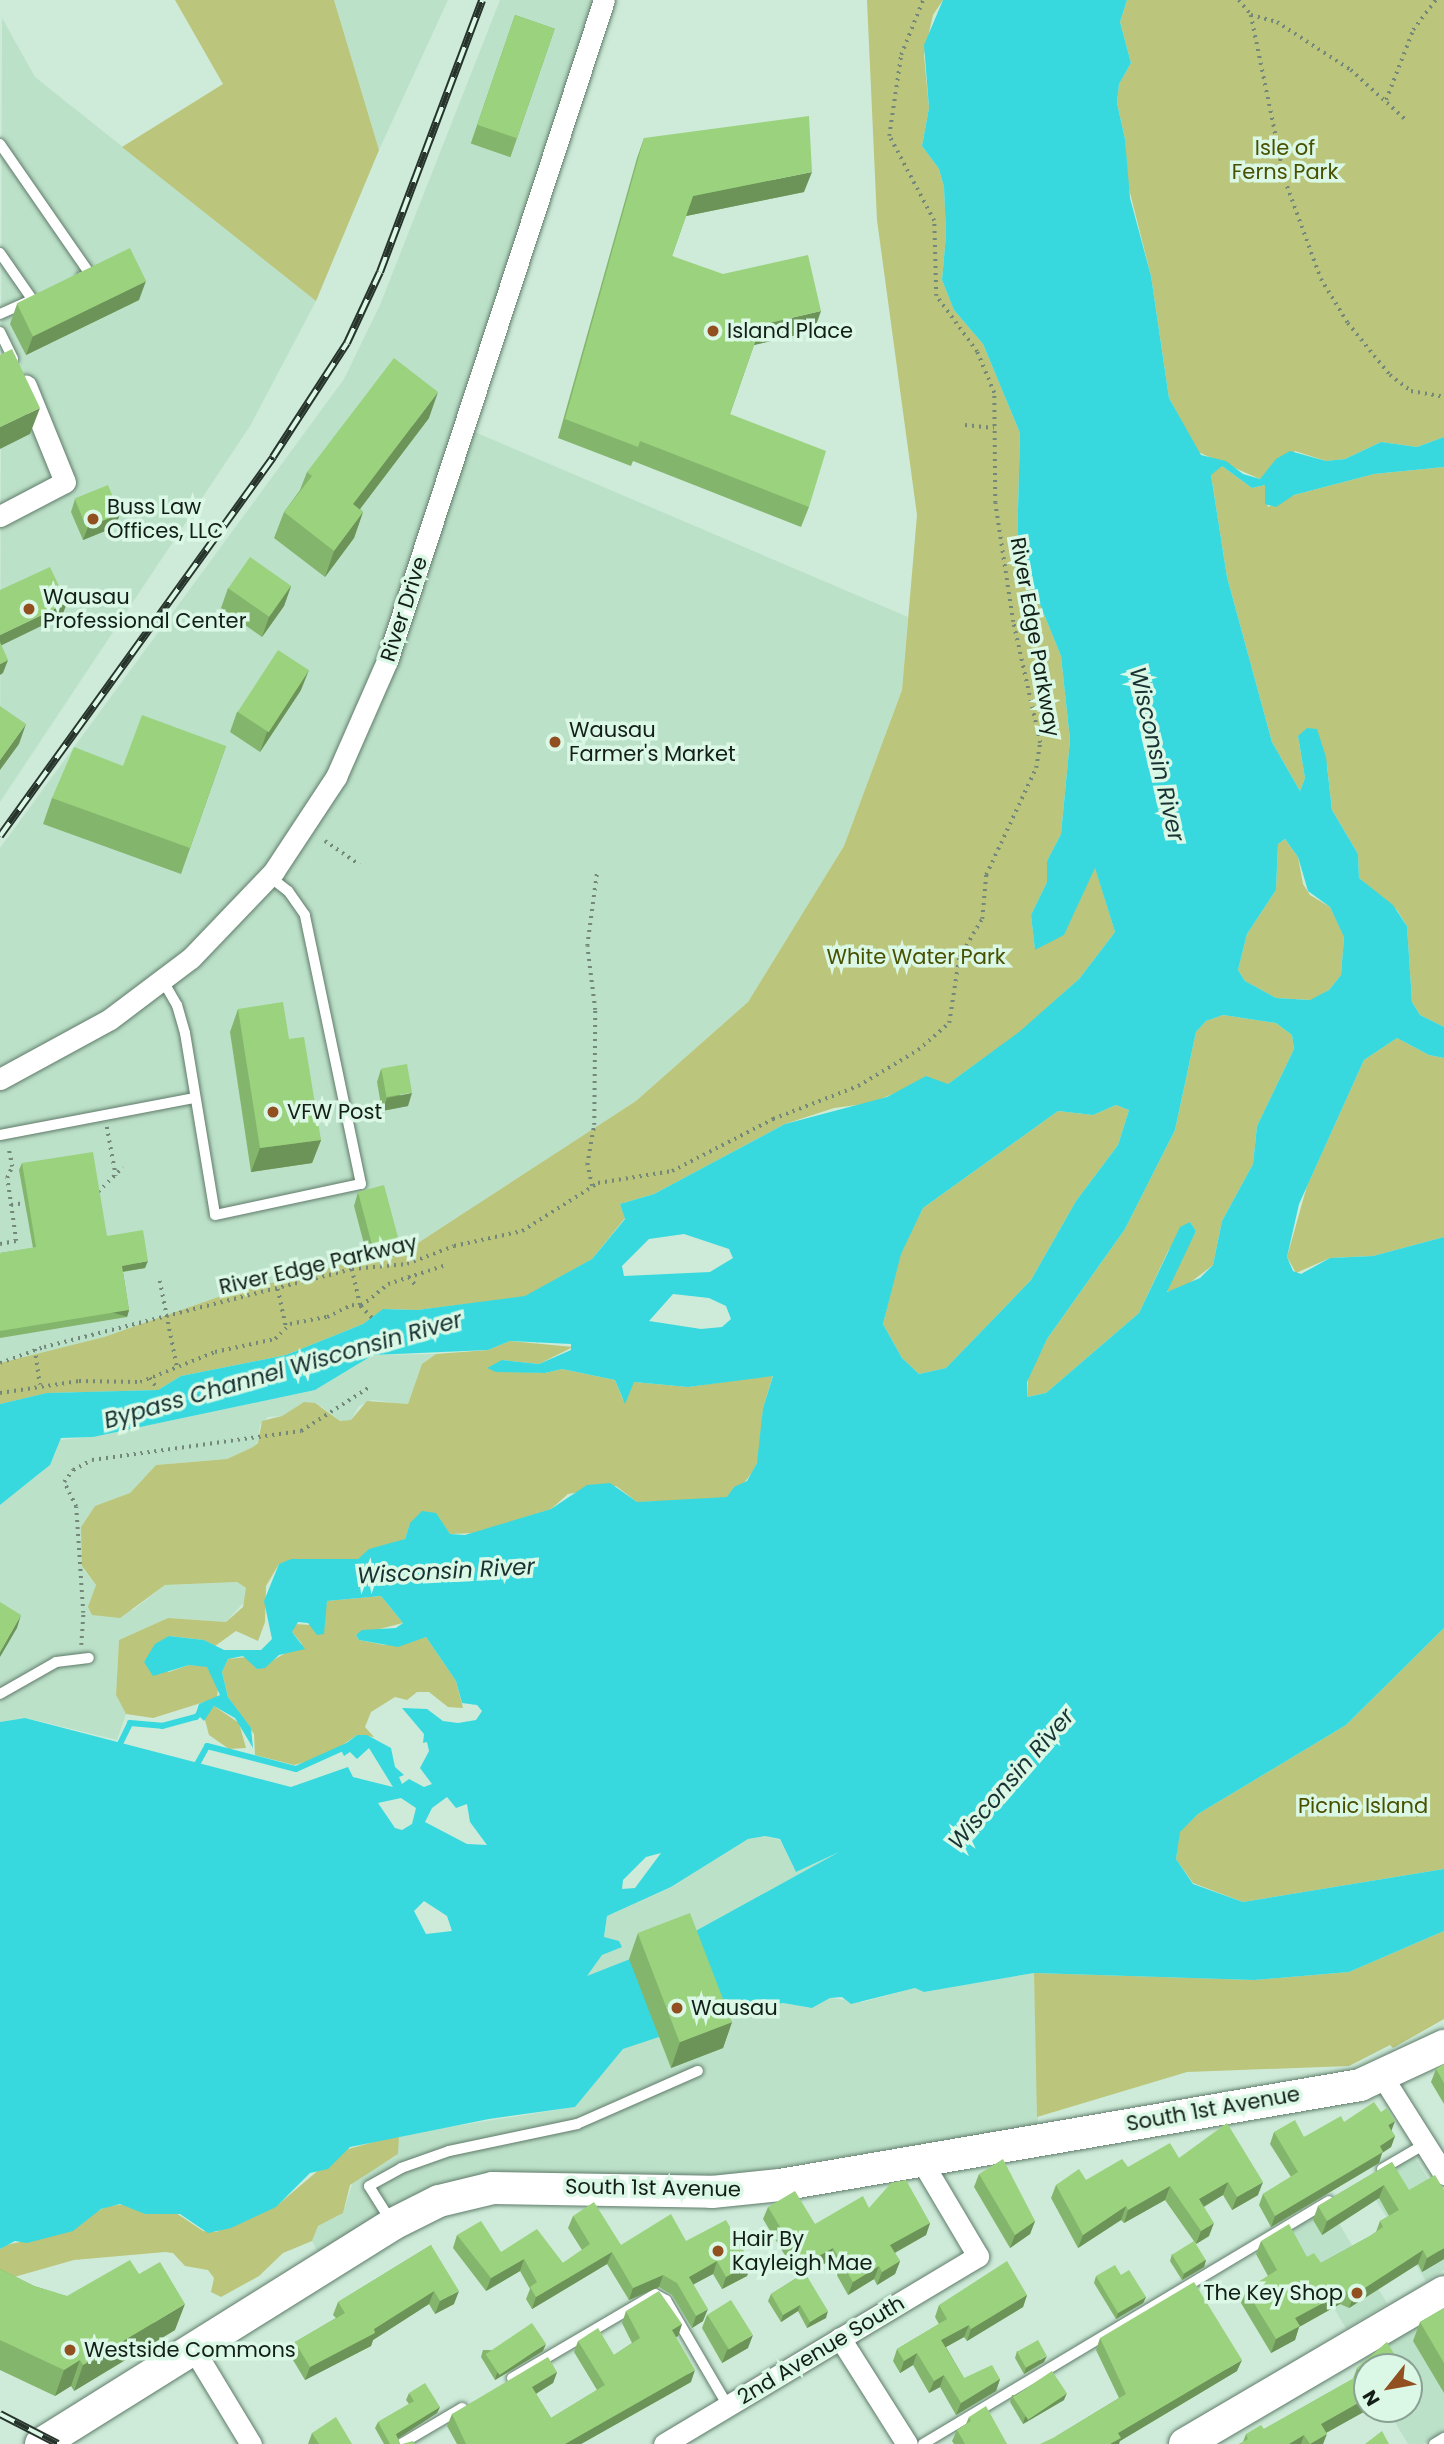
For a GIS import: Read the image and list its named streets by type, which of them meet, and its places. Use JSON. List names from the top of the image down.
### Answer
{
  "streets": {
    "street": ["River Drive", "South 1st Avenue", "2nd Avenue South"],
    "path": ["River Edge Parkway"]
  },
  "crossings": [
    ["South 1st Avenue", "2nd Avenue South"]
  ],
  "water": ["Wisconsin River", "Bypass Channel Wisconsin River"],
  "parks": ["Isle of Ferns Park", "White Water Park", "Picnic Island"],
  "places": [
    "Island Place",
    "Buss Law Offices, LLC",
    "Wausau Professional Center",
    "Wausau Farmer's Market",
    "VFW Post",
    "Wausau",
    "Hair By Kayleigh Mae",
    "The Key Shop",
    "Westside Commons"
  ],
  "north": "bottom left"
}
